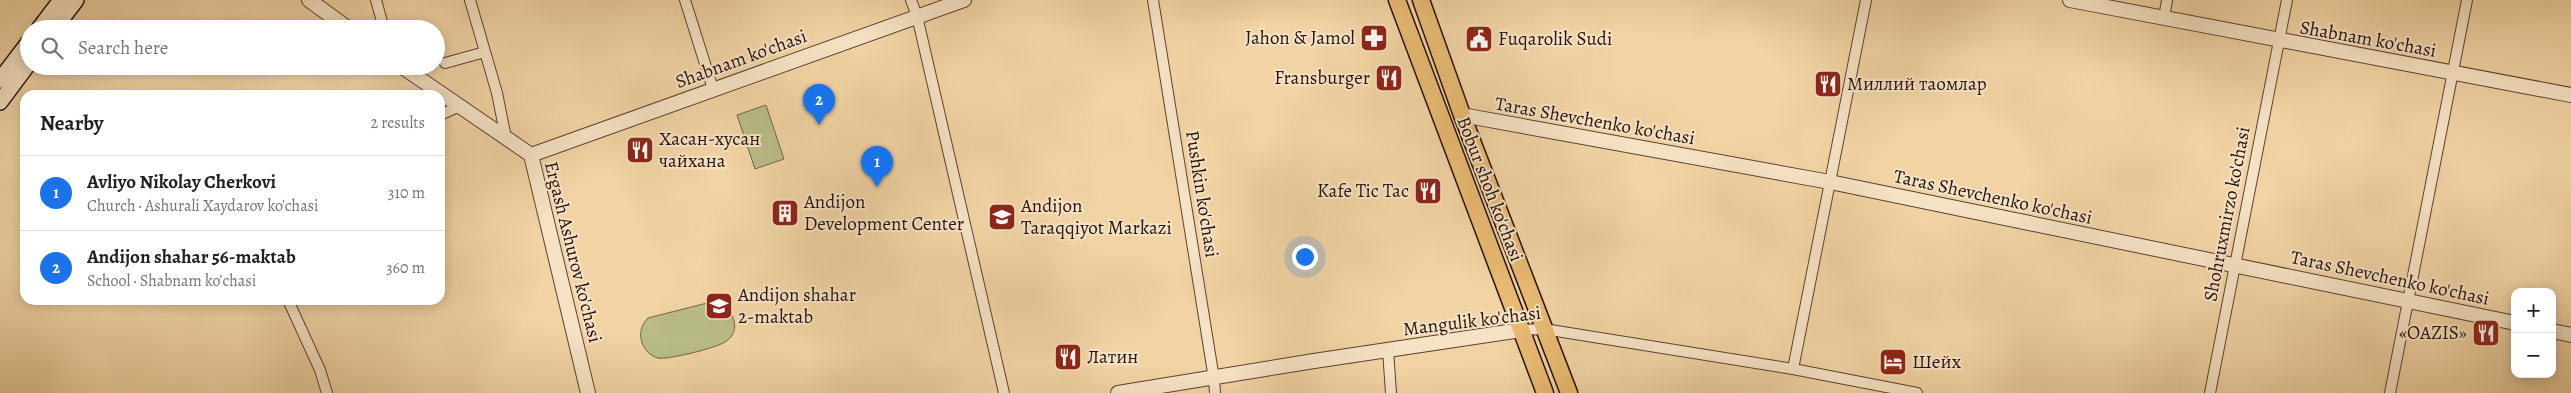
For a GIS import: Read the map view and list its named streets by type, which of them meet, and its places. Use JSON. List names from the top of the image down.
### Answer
{
  "streets": {
    "main road": ["Bobur shoh ko'chasi"],
    "street": [
      "Shabnam ko'chasi",
      "Taras Shevchenko ko'chasi",
      "Pushkin ko'chasi",
      "Shohruxmirzo ko'chasi",
      "Ergash Ashurov ko'chasi",
      "Mangulik ko'chasi"
    ]
  },
  "crossings": [
    ["Shabnam ko'chasi", "Shohruxmirzo ko'chasi"],
    ["Shabnam ko'chasi", "Ergash Ashurov ko'chasi"],
    ["Taras Shevchenko ko'chasi", "Bobur shoh ko'chasi"],
    ["Taras Shevchenko ko'chasi", "Shohruxmirzo ko'chasi"],
    ["Bobur shoh ko'chasi", "Mangulik ko'chasi"],
    ["Pushkin ko'chasi", "Mangulik ko'chasi"]
  ],
  "places": {
    "pharmacy": ["Jahon & Jamol"],
    "public building": ["Fuqarolik Sudi"],
    "restaurant": [
      "Fransburger",
      "Миллий таомлар",
      "Хасан-хусан чайхана",
      "Kafe Tic Tac",
      "«OAZIS»",
      "Латин"
    ],
    "building": ["Andijon Development Center"],
    "school or university": ["Andijon Taraqqiyot Markazi", "Andijon shahar 2-maktab"],
    "hotel": ["Шейх"]
  },
  "page": {
    "search": "Search here",
    "pins": ["2", "1"],
    "heading": ["Nearby", "2 results"],
    "list": [
      {
        "mark": "1",
        "name": "Avliyo Nikolay Cherkovi",
        "note": "Church · Ashurali Xaydarov ko'chasi",
        "value": "310 m"
      },
      {
        "mark": "2",
        "name": "Andijon shahar 56-maktab",
        "note": "School · Shabnam ko'chasi",
        "value": "360 m"
      }
    ],
    "map_buttons": ["+", "−"]
  }
}
